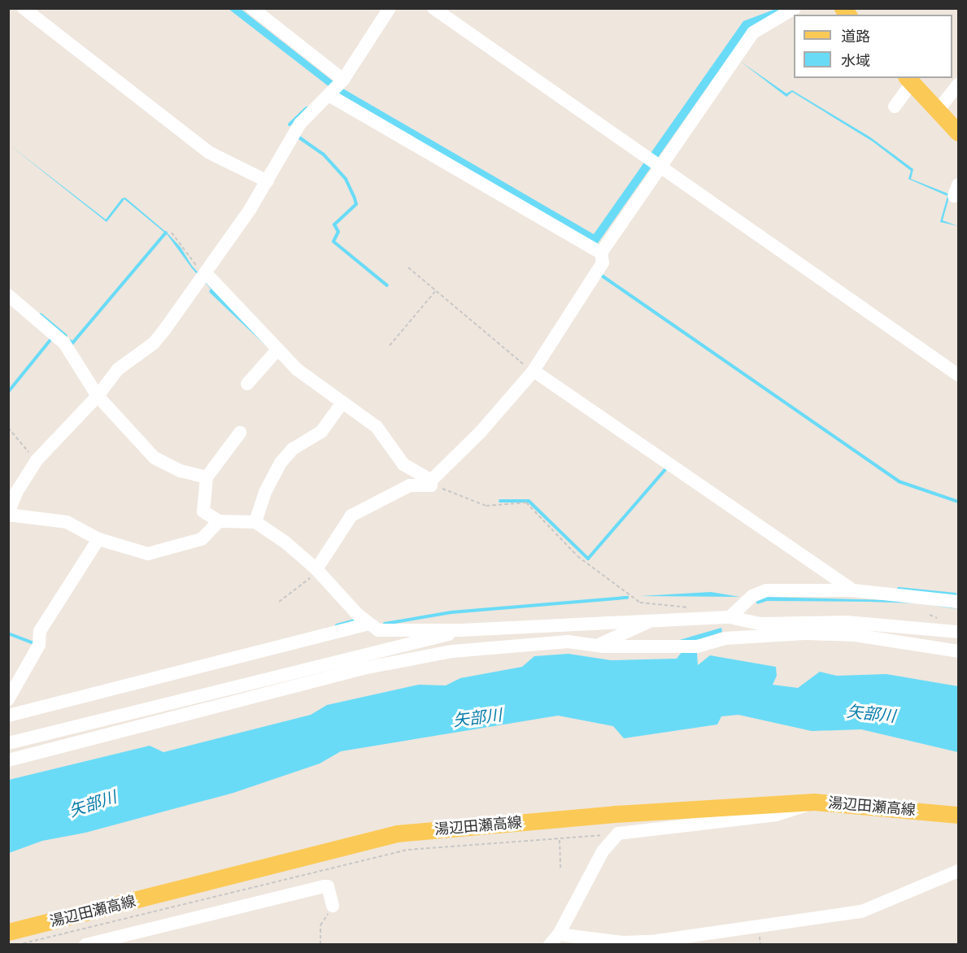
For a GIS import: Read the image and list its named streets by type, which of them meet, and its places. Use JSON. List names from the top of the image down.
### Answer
{
  "streets": {
    "main road": ["湯辺田瀬高線"]
  },
  "water": ["矢部川"],
  "legend": ["道路", "水域"]
}
